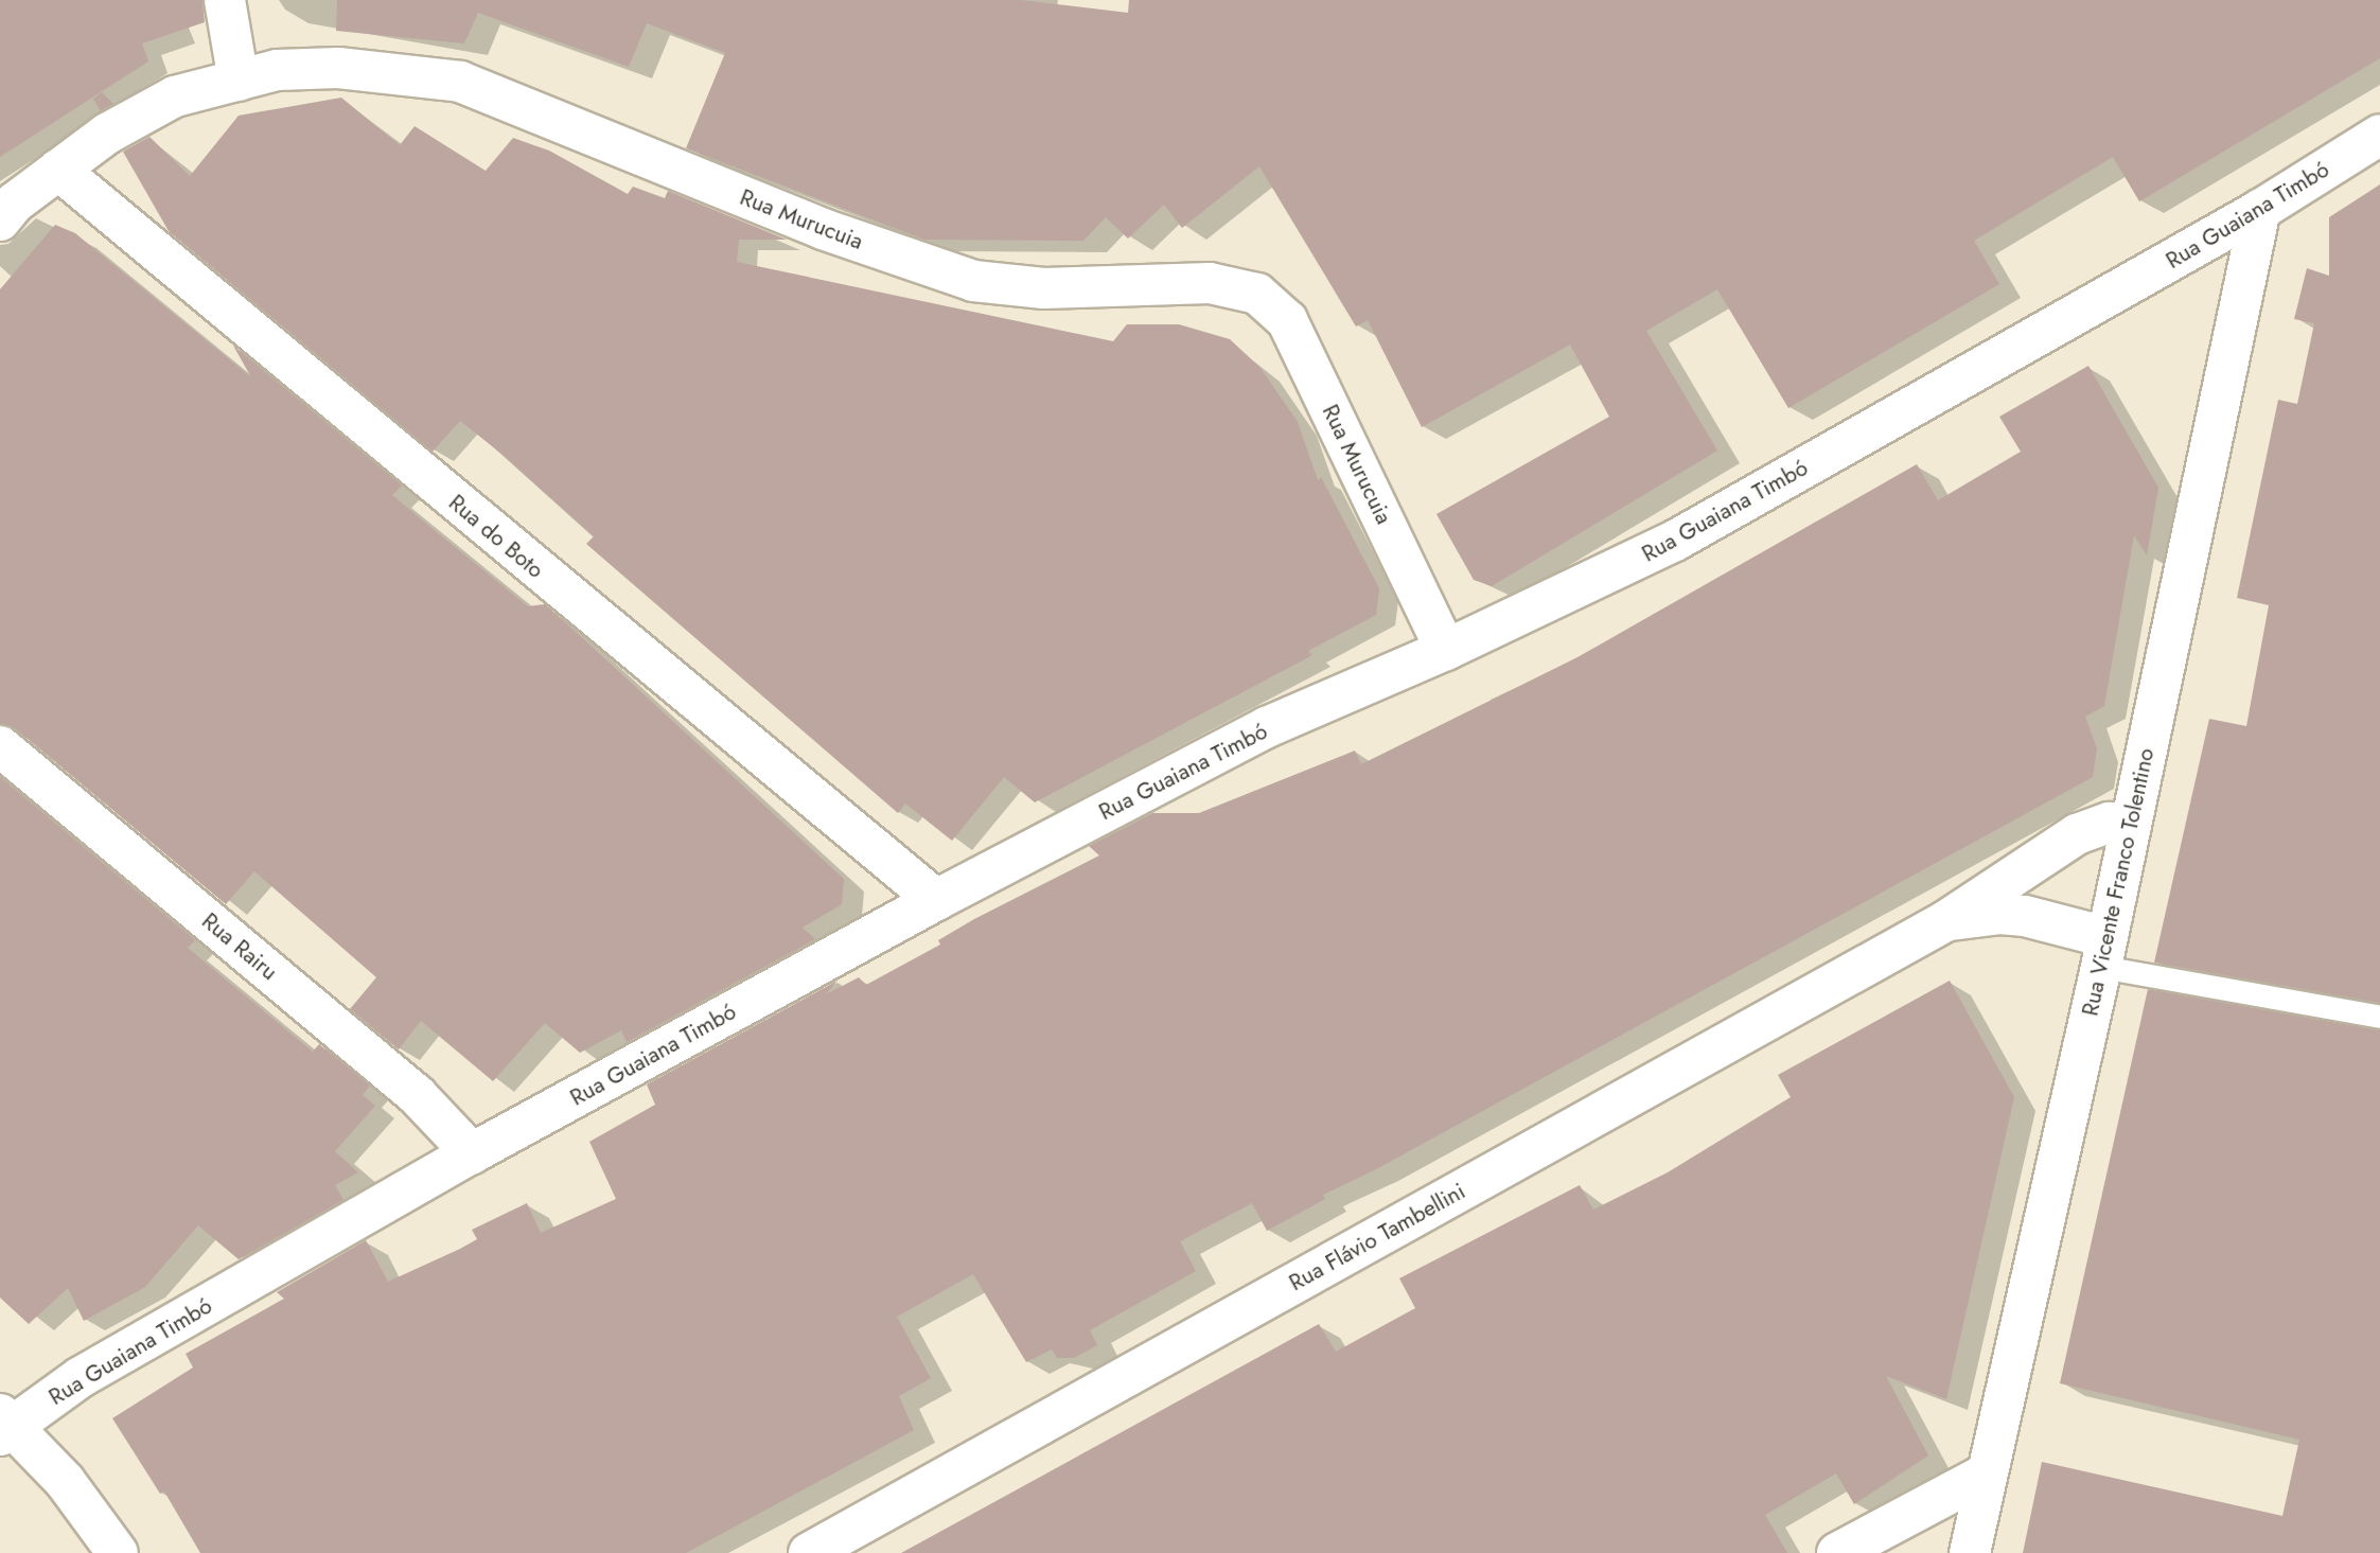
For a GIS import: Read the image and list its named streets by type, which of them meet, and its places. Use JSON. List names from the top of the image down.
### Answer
{
  "streets": {
    "street": [
      "Rua Guaiana Timbó",
      "Rua Murucuia",
      "Rua do Boto",
      "Rua Vicente Franco Tolentino",
      "Rua Rairu",
      "Rua Flávio Tambellini"
    ]
  },
  "crossings": [
    ["Rua Guaiana Timbó", "Rua Murucuia"],
    ["Rua Guaiana Timbó", "Rua do Boto"],
    ["Rua Guaiana Timbó", "Rua Vicente Franco Tolentino"],
    ["Rua Guaiana Timbó", "Rua Rairu"],
    ["Rua Murucuia", "Rua do Boto"],
    ["Rua Vicente Franco Tolentino", "Rua Flávio Tambellini"]
  ]
}
